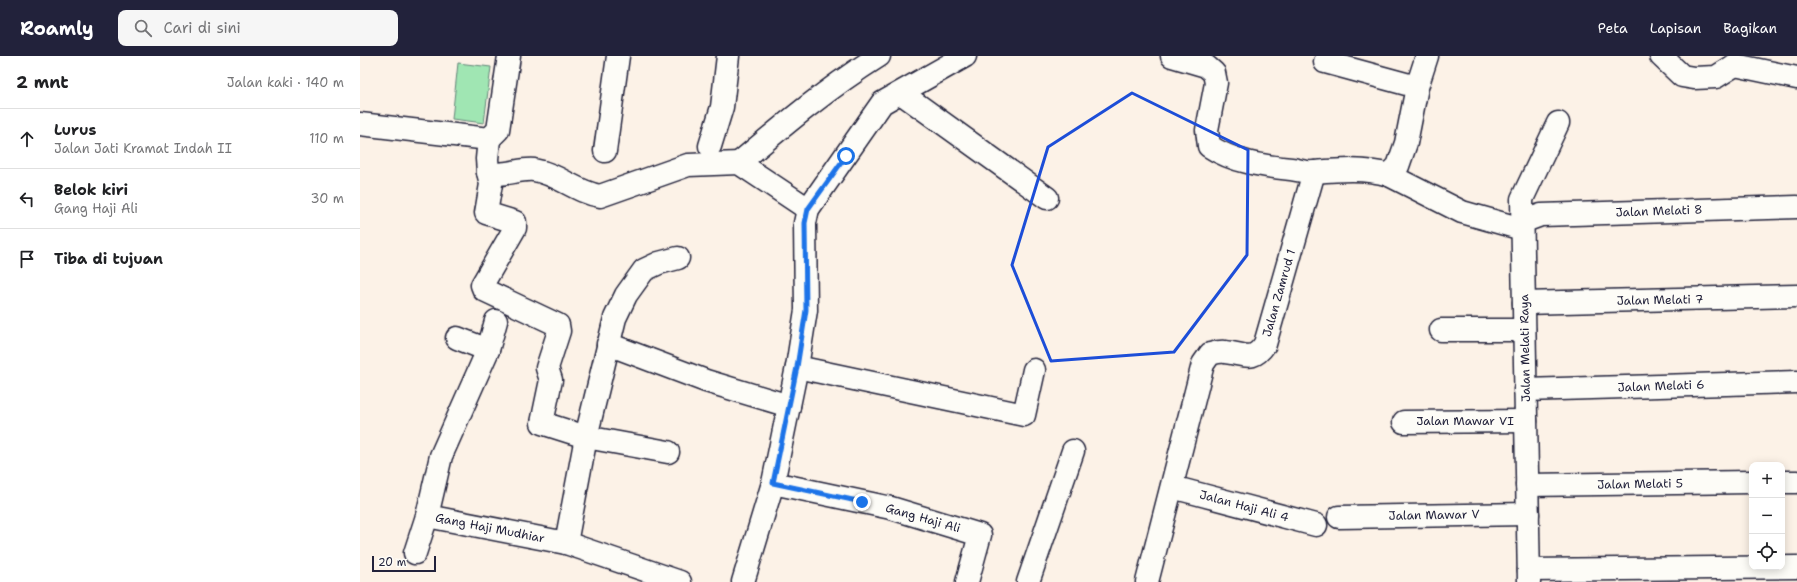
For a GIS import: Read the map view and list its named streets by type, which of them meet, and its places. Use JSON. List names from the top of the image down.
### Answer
{
  "streets": {
    "street": [
      "Jalan Melati 8",
      "Jalan Zamrud 1",
      "Jalan Melati 7",
      "Jalan Melati Raya",
      "Jalan Melati 6",
      "Jalan Mawar VI",
      "Jalan Melati 5",
      "Jalan Haji Ali 4",
      "Jalan Mawar V",
      "Gang Haji Ali",
      "Gang Haji Mudhiar"
    ]
  },
  "crossings": [
    ["Jalan Melati 8", "Jalan Melati Raya"],
    ["Jalan Zamrud 1", "Jalan Haji Ali 4"],
    ["Jalan Melati 7", "Jalan Melati Raya"],
    ["Jalan Melati Raya", "Jalan Melati 6"],
    ["Jalan Melati Raya", "Jalan Mawar VI"],
    ["Jalan Melati Raya", "Jalan Melati 5"],
    ["Jalan Melati Raya", "Jalan Mawar V"]
  ],
  "scale_bar": "20 m",
  "page": {
    "header": "Roamly",
    "search": "Cari di sini",
    "nav": ["Peta", "Lapisan", "Bagikan"],
    "heading": ["2 mnt", "Jalan kaki · 140 m"],
    "list": [
      ["Lurus", "Jalan Jati Kramat Indah II", "110 m"],
      ["Belok kiri", "Gang Haji Ali", "30 m"],
      "Tiba di tujuan"
    ],
    "map_buttons": ["+", "−"],
    "scale": "20 m"
  }
}
